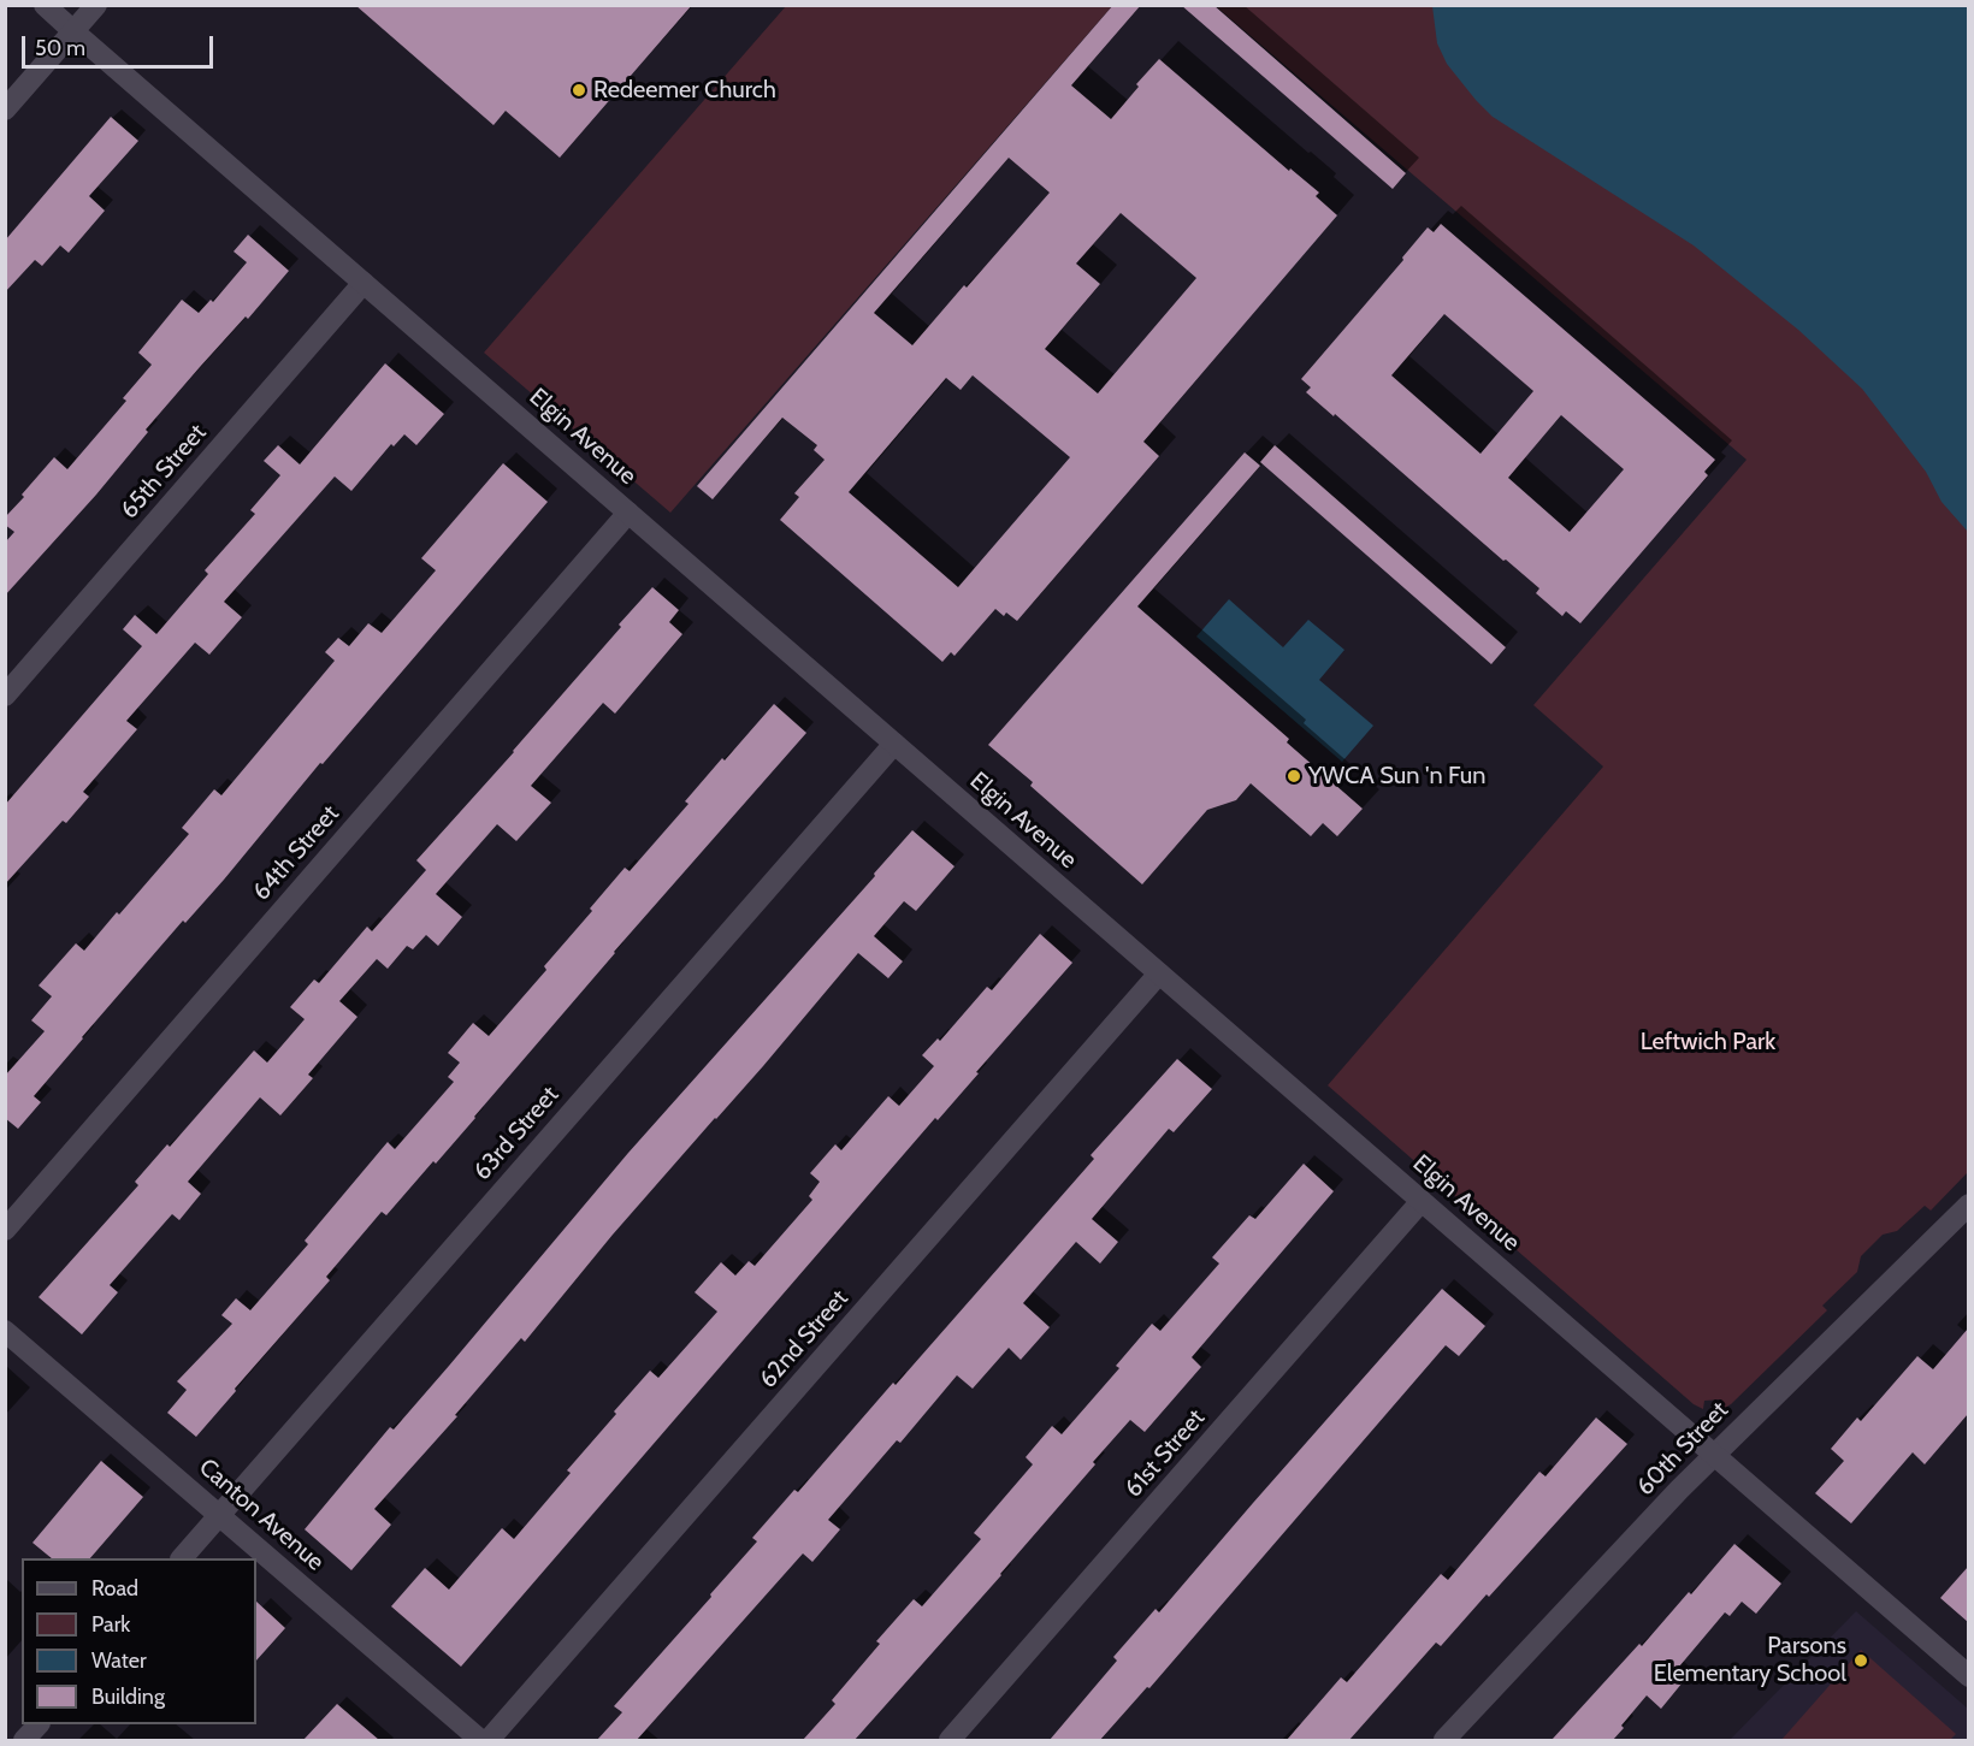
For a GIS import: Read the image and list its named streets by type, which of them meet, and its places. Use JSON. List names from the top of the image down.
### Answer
{
  "streets": {
    "street": [
      "Elgin Avenue",
      "65th Street",
      "64th Street",
      "63rd Street",
      "62nd Street",
      "60th Street",
      "61st Street",
      "Canton Avenue"
    ]
  },
  "crossings": [
    ["Elgin Avenue", "65th Street"],
    ["Elgin Avenue", "64th Street"],
    ["Elgin Avenue", "63rd Street"],
    ["Elgin Avenue", "62nd Street"],
    ["Elgin Avenue", "60th Street"],
    ["Elgin Avenue", "61st Street"],
    ["63rd Street", "Canton Avenue"]
  ],
  "parks": ["Leftwich Park"],
  "places": ["Redeemer Church", "YWCA Sun 'n Fun", "Parsons Elementary School"],
  "legend": [
    "Road",
    "Park",
    "Water",
    "Building"
  ],
  "scale_bar": "50 m"
}
